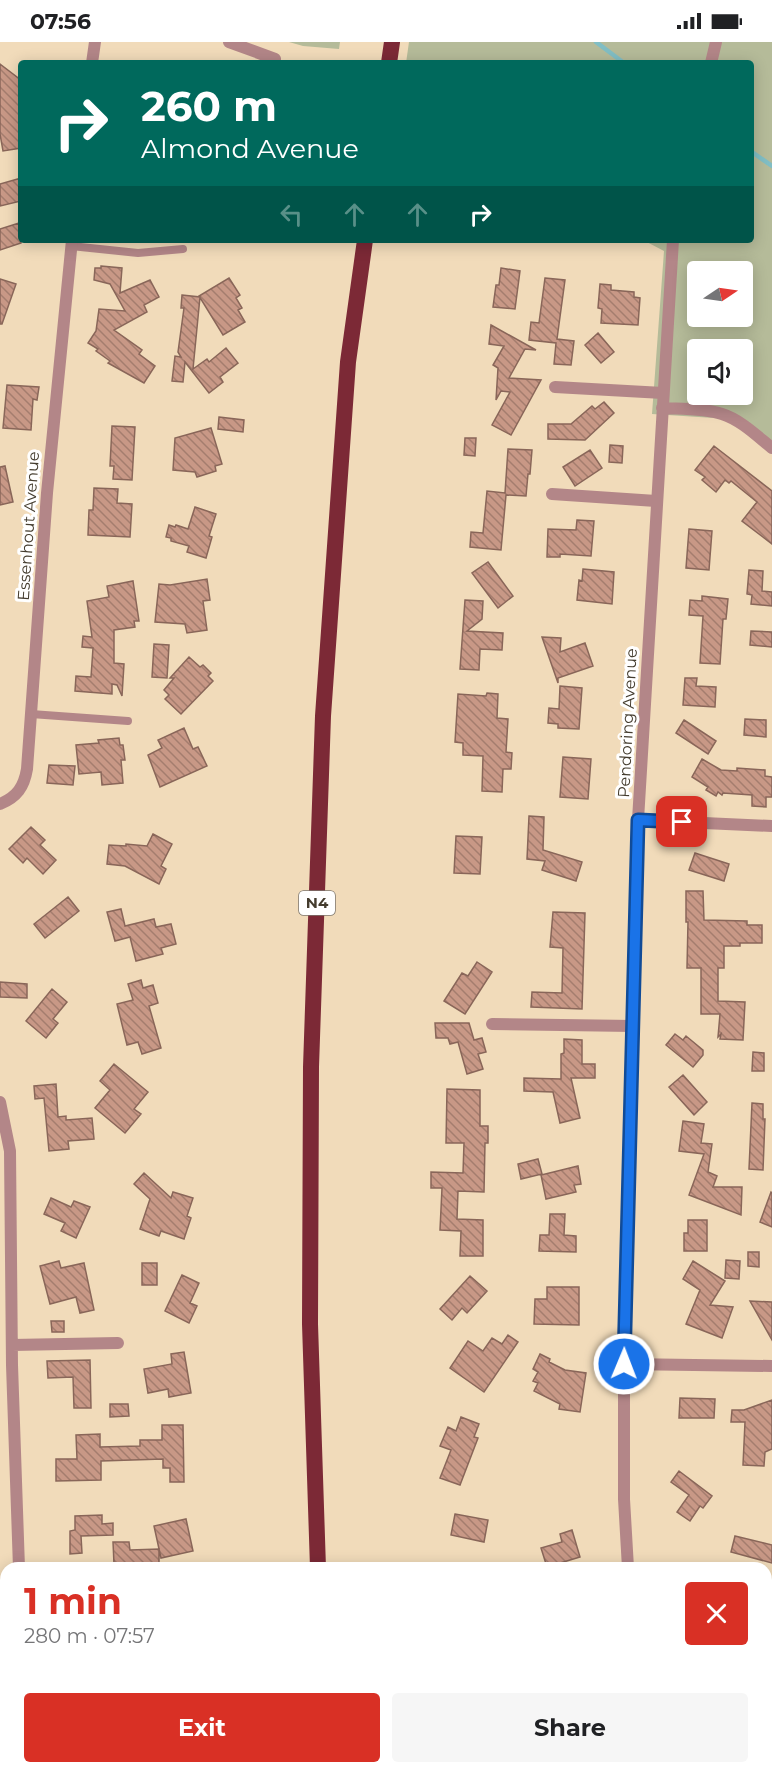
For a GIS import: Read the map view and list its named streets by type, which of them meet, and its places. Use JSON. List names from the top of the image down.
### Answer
{
  "streets": {
    "highway": ["N4"],
    "street": ["Essenhout Avenue", "Pendoring Avenue"]
  },
  "north": "right",
  "page": {
    "status": "07:56",
    "turn": ["260 m", "Almond Avenue"],
    "heading": ["1 min", "280 m · 07:57"],
    "buttons": ["Exit", "Share"]
  }
}
